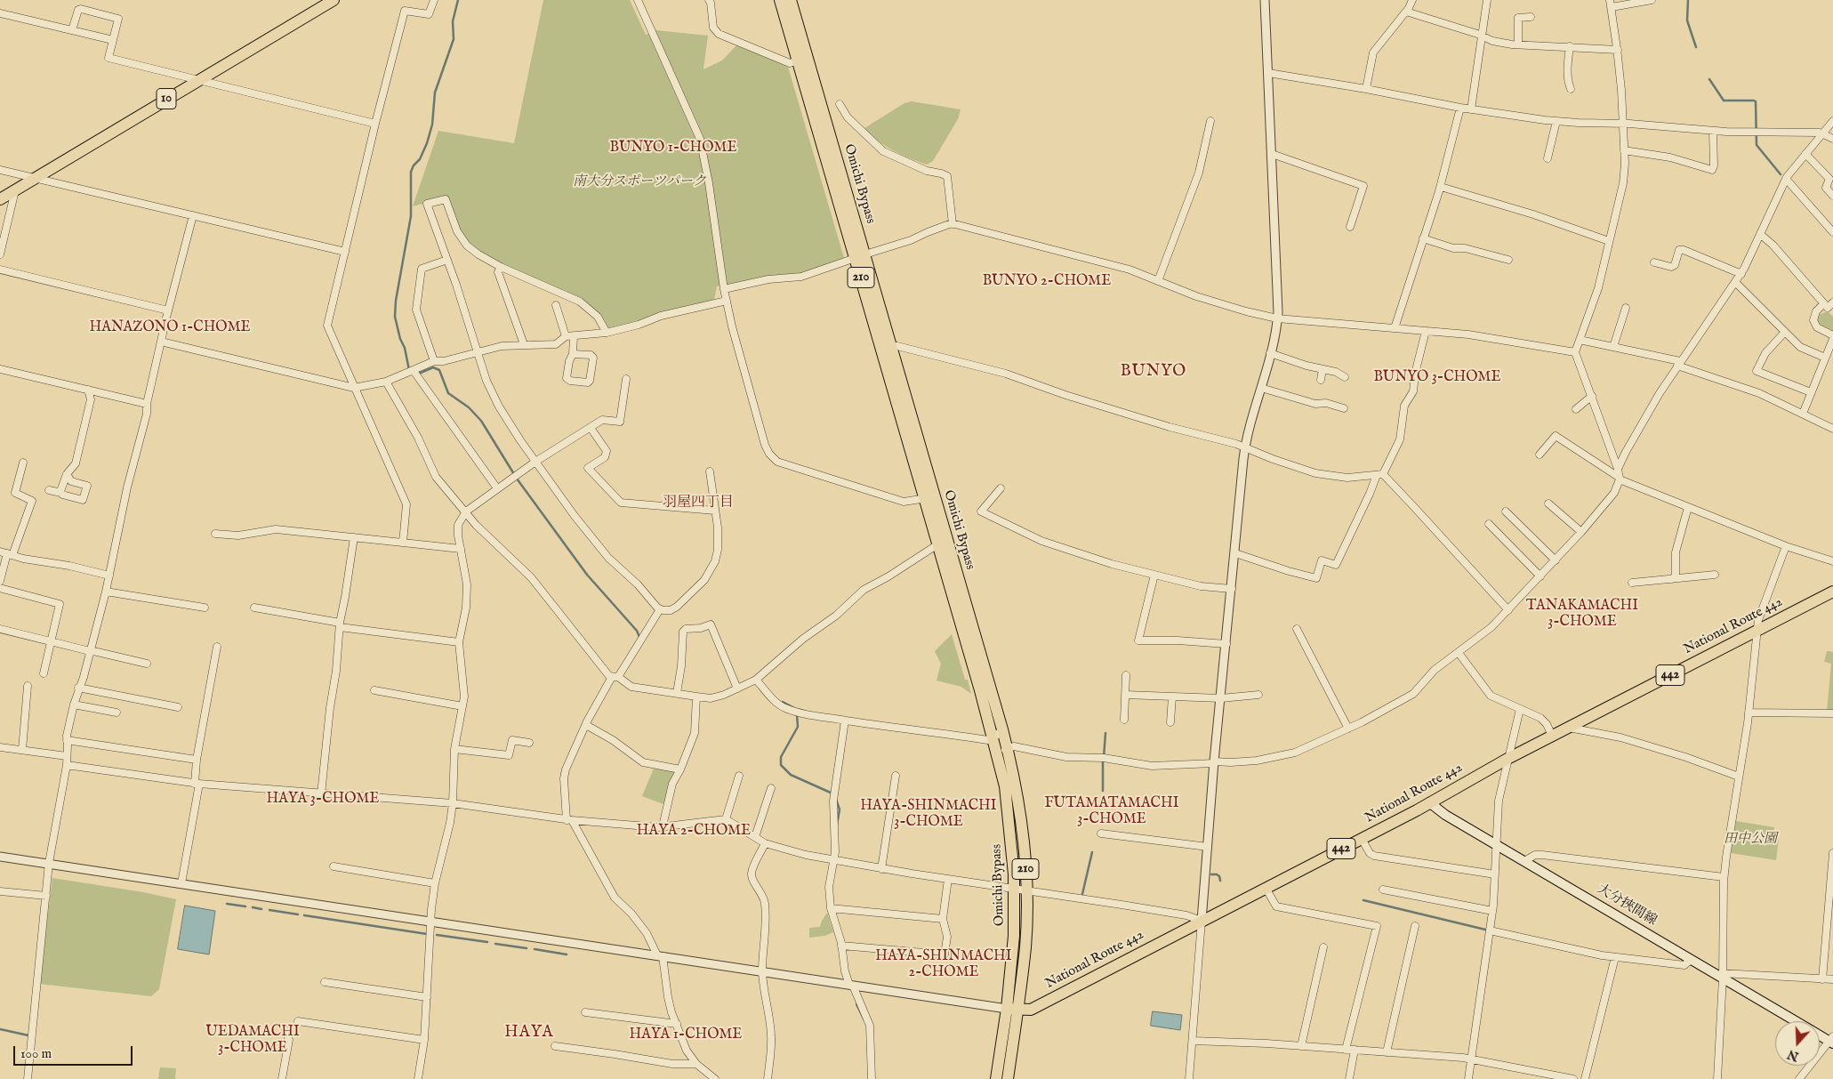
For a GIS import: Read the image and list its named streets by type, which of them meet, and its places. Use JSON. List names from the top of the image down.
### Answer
{
  "streets": {
    "highway": [
      "10",
      "Omichi Bypass",
      "210",
      "National Route 442",
      "442"
    ],
    "main road": ["大分挾間線"]
  },
  "crossings": [
    ["Omichi Bypass", "National Route 442"],
    ["National Route 442", "大分挾間線"]
  ],
  "districts": [
    "BUNYO 1-CHOME",
    "BUNYO 2-CHOME",
    "HANAZONO 1-CHOME",
    "BUNYO",
    "BUNYO 3-CHOME",
    "羽屋四丁目",
    "TANAKAMACHI 3-CHOME",
    "HAYA 3-CHOME",
    "FUTAMATAMACHI 3-CHOME",
    "HAYA-SHINMACHI 3-CHOME",
    "HAYA 2-CHOME",
    "HAYA-SHINMACHI 2-CHOME",
    "UEDAMACHI 3-CHOME",
    "HAYA",
    "HAYA 1-CHOME"
  ],
  "parks": ["南大分スポーツパーク", "田中公園"],
  "scale_bar": "100 m",
  "north": "bottom"
}
